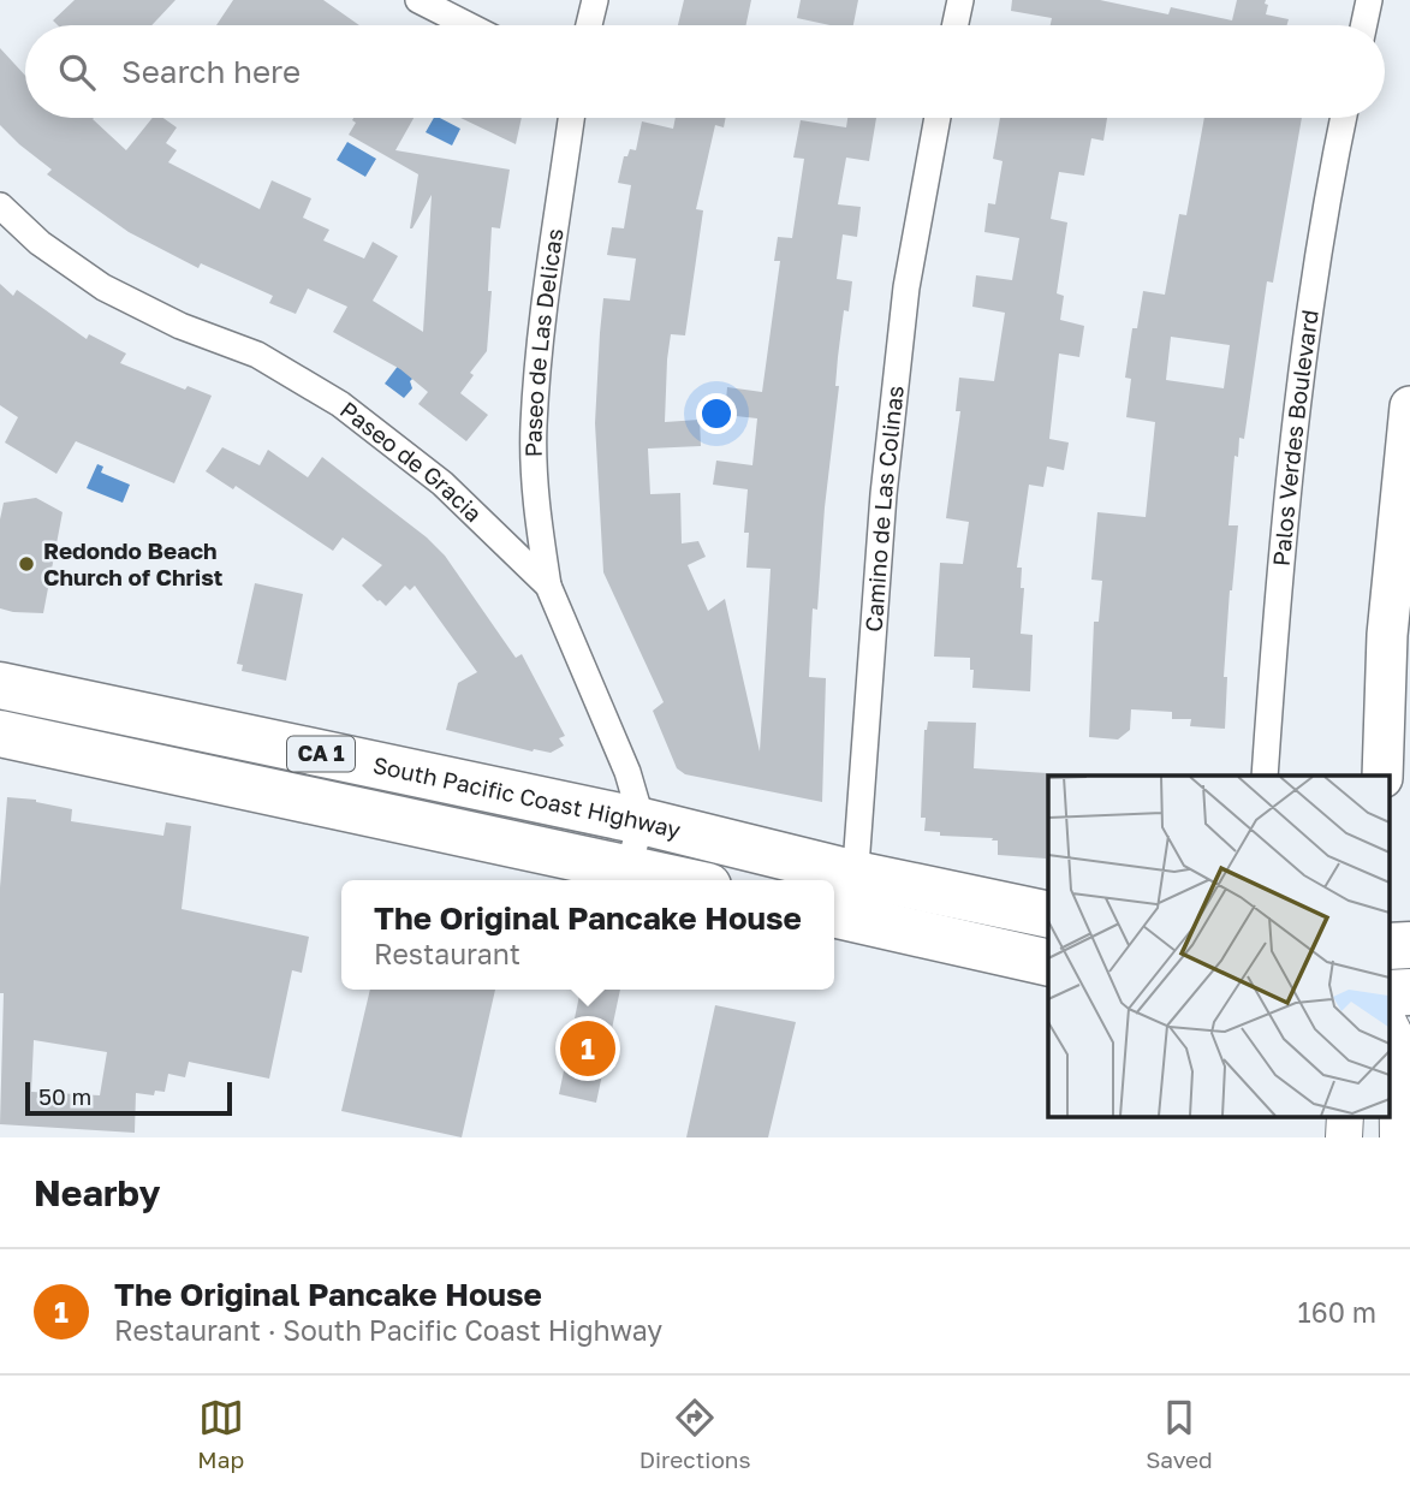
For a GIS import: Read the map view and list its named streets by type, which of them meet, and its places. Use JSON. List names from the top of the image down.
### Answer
{
  "streets": {
    "highway": ["CA 1", "South Pacific Coast Highway"],
    "street": [
      "Paseo de Las Delicas",
      "Palos Verdes Boulevard",
      "Paseo de Gracia",
      "Camino de Las Colinas"
    ]
  },
  "crossings": [
    ["Paseo de Las Delicas", "Paseo de Gracia"],
    ["Paseo de Gracia", "South Pacific Coast Highway"],
    ["Camino de Las Colinas", "South Pacific Coast Highway"]
  ],
  "places": ["Redondo Beach Church of Christ"],
  "scale_bar": "50 m",
  "page": {
    "search": "Search here",
    "popup": ["The Original Pancake House", "Restaurant"],
    "pins": "1",
    "scale": "50 m",
    "heading": "Nearby",
    "list": [
      {
        "mark": "1",
        "name": "The Original Pancake House",
        "note": "Restaurant · South Pacific Coast Highway",
        "value": "160 m"
      }
    ],
    "nav": ["Map", "Directions", "Saved"]
  }
}
